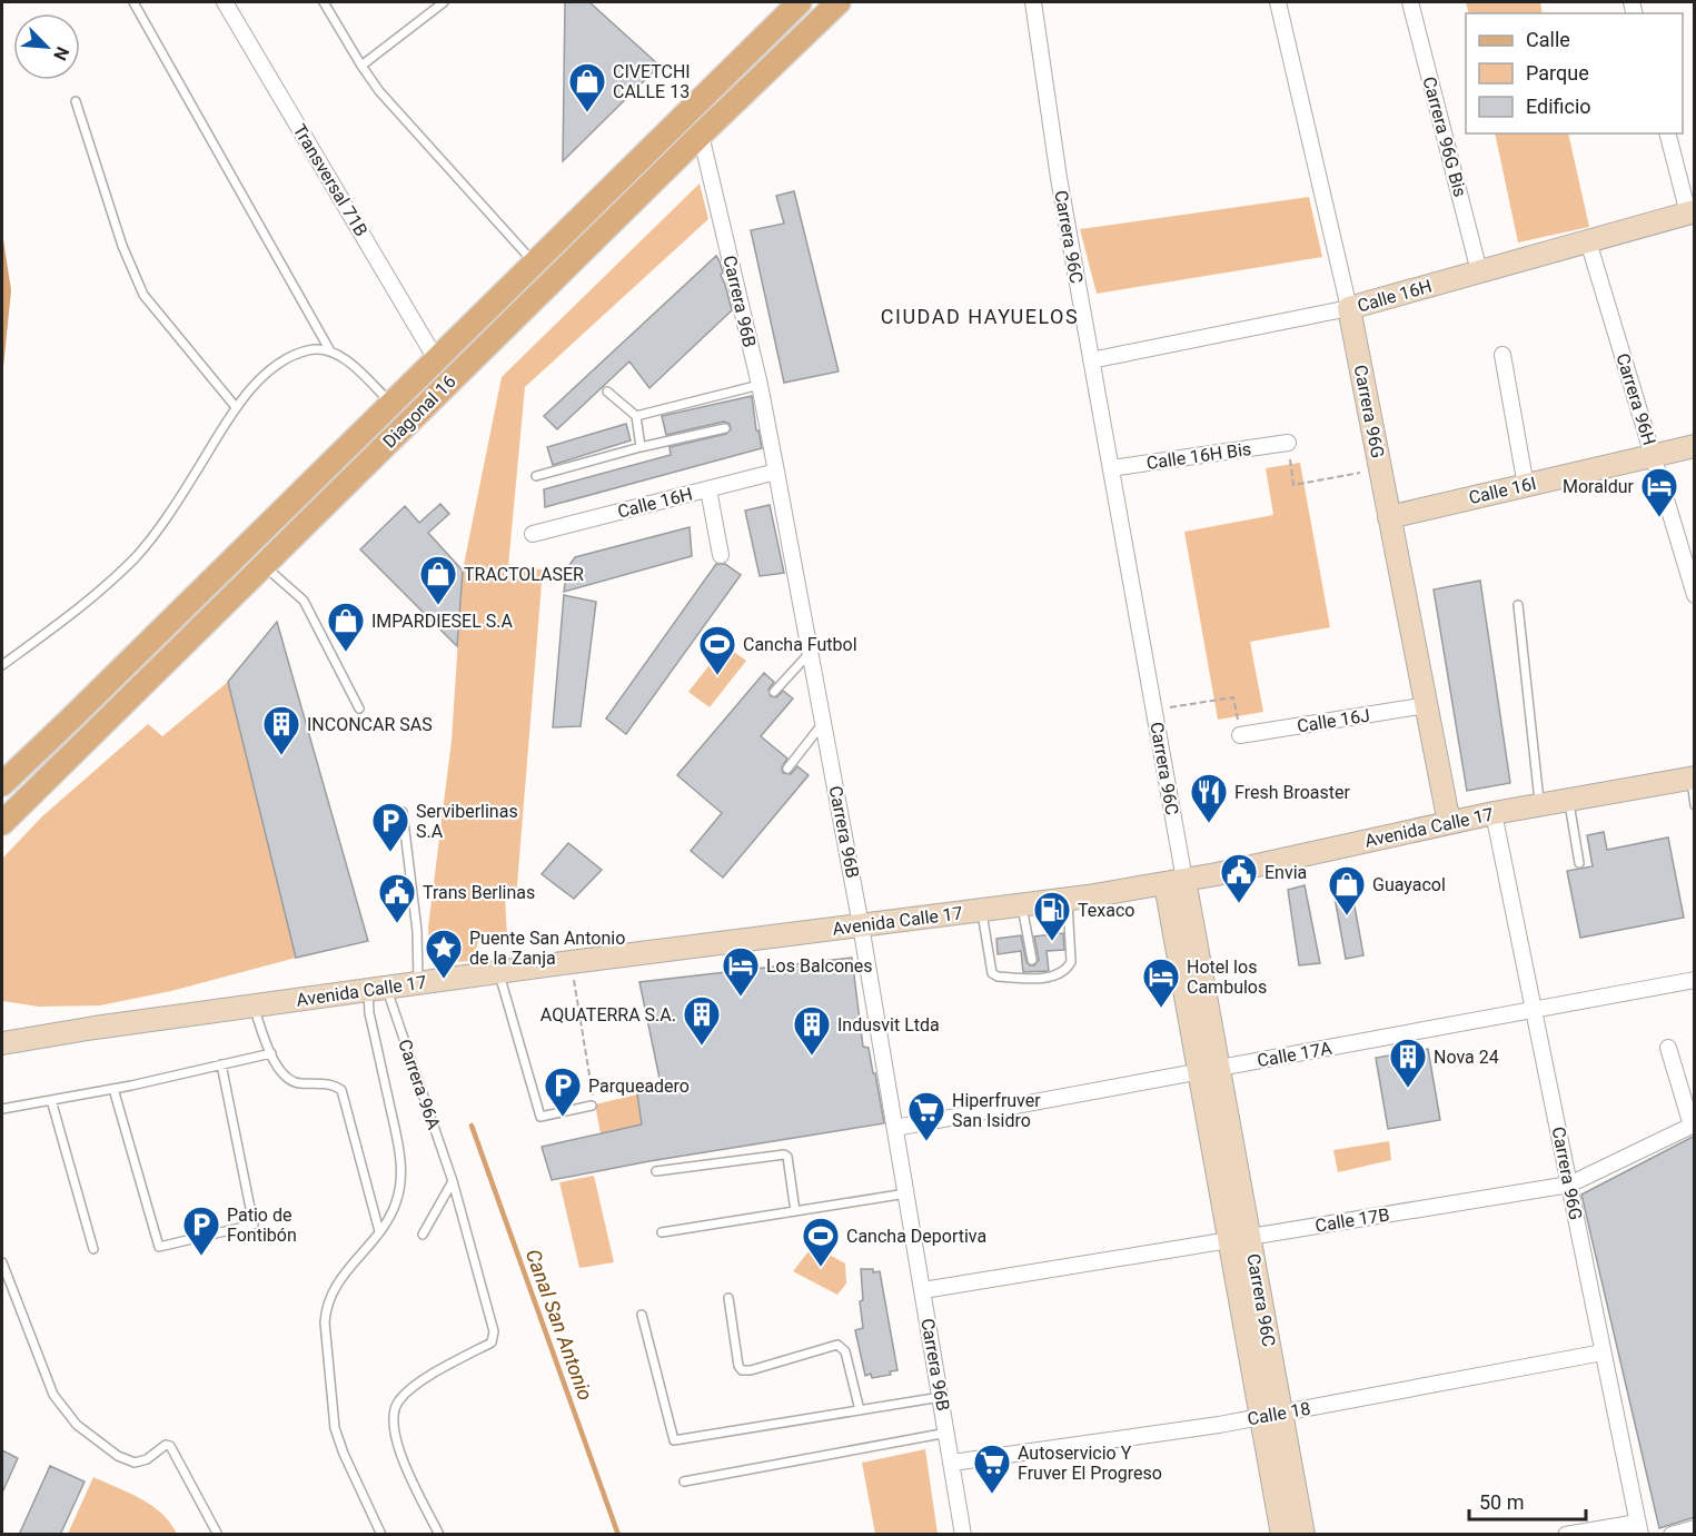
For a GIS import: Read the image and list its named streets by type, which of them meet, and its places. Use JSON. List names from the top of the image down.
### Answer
{
  "streets": {
    "main road": ["Diagonal 16"],
    "street": [
      "Carrera 96G Bis",
      "Transversal 71B",
      "Carrera 96C",
      "Calle 16H",
      "Carrera 96B",
      "Carrera 96H",
      "Carrera 96G",
      "Calle 16H Bis",
      "Calle 16I",
      "Calle 16J",
      "Avenida Calle 17",
      "Calle 17A",
      "Calle 17B",
      "Calle 18"
    ],
    "lane": ["Carrera 96A"]
  },
  "crossings": [
    ["Carrera 96G Bis", "Calle 16H"],
    ["Transversal 71B", "Diagonal 16"],
    ["Carrera 96C", "Calle 16H"],
    ["Carrera 96C", "Calle 16H Bis"],
    ["Carrera 96C", "Avenida Calle 17"],
    ["Carrera 96C", "Calle 17A"],
    ["Carrera 96C", "Calle 17B"],
    ["Carrera 96C", "Calle 18"],
    ["Calle 16H", "Carrera 96B"],
    ["Calle 16H", "Carrera 96H"],
    ["Calle 16H", "Carrera 96G"],
    ["Carrera 96B", "Diagonal 16"],
    ["Carrera 96B", "Avenida Calle 17"],
    ["Carrera 96B", "Calle 17A"],
    ["Carrera 96B", "Calle 17B"],
    ["Carrera 96B", "Calle 18"],
    ["Carrera 96H", "Calle 16I"],
    ["Carrera 96G", "Calle 16I"],
    ["Carrera 96G", "Calle 16J"],
    ["Carrera 96G", "Avenida Calle 17"],
    ["Carrera 96G", "Calle 17A"],
    ["Carrera 96G", "Calle 17B"],
    ["Carrera 96G", "Calle 18"],
    ["Avenida Calle 17", "Carrera 96A"]
  ],
  "districts": ["CIUDAD HAYUELOS"],
  "water": ["Canal San Antonio"],
  "places": {
    "shop": [
      "CIVETCHI CALLE 13",
      "TRACTOLASER",
      "IMPARDIESEL S.A",
      "Guayacol"
    ],
    "hotel": ["Moraldur", "Los Balcones", "Hotel los Cambulos"],
    "sports": ["Cancha Futbol", "Cancha Deportiva"],
    "building": [
      "INCONCAR SAS",
      "AQUATERRA S.A.",
      "Indusvit Ltda",
      "Nova 24"
    ],
    "restaurant": ["Fresh Broaster"],
    "parking": ["Serviberlinas S.A", "Parqueadero", "Patio de Fontibón"],
    "public building": ["Envia", "Trans Berlinas"],
    "fuel station": ["Texaco"],
    "place": ["Puente San Antonio de la Zanja"],
    "supermarket": ["Hiperfruver San Isidro", "Autoservicio Y Fruver El Progreso"]
  },
  "legend": ["Calle", "Parque", "Edificio"],
  "scale_bar": "50 m",
  "north": "bottom right"
}
